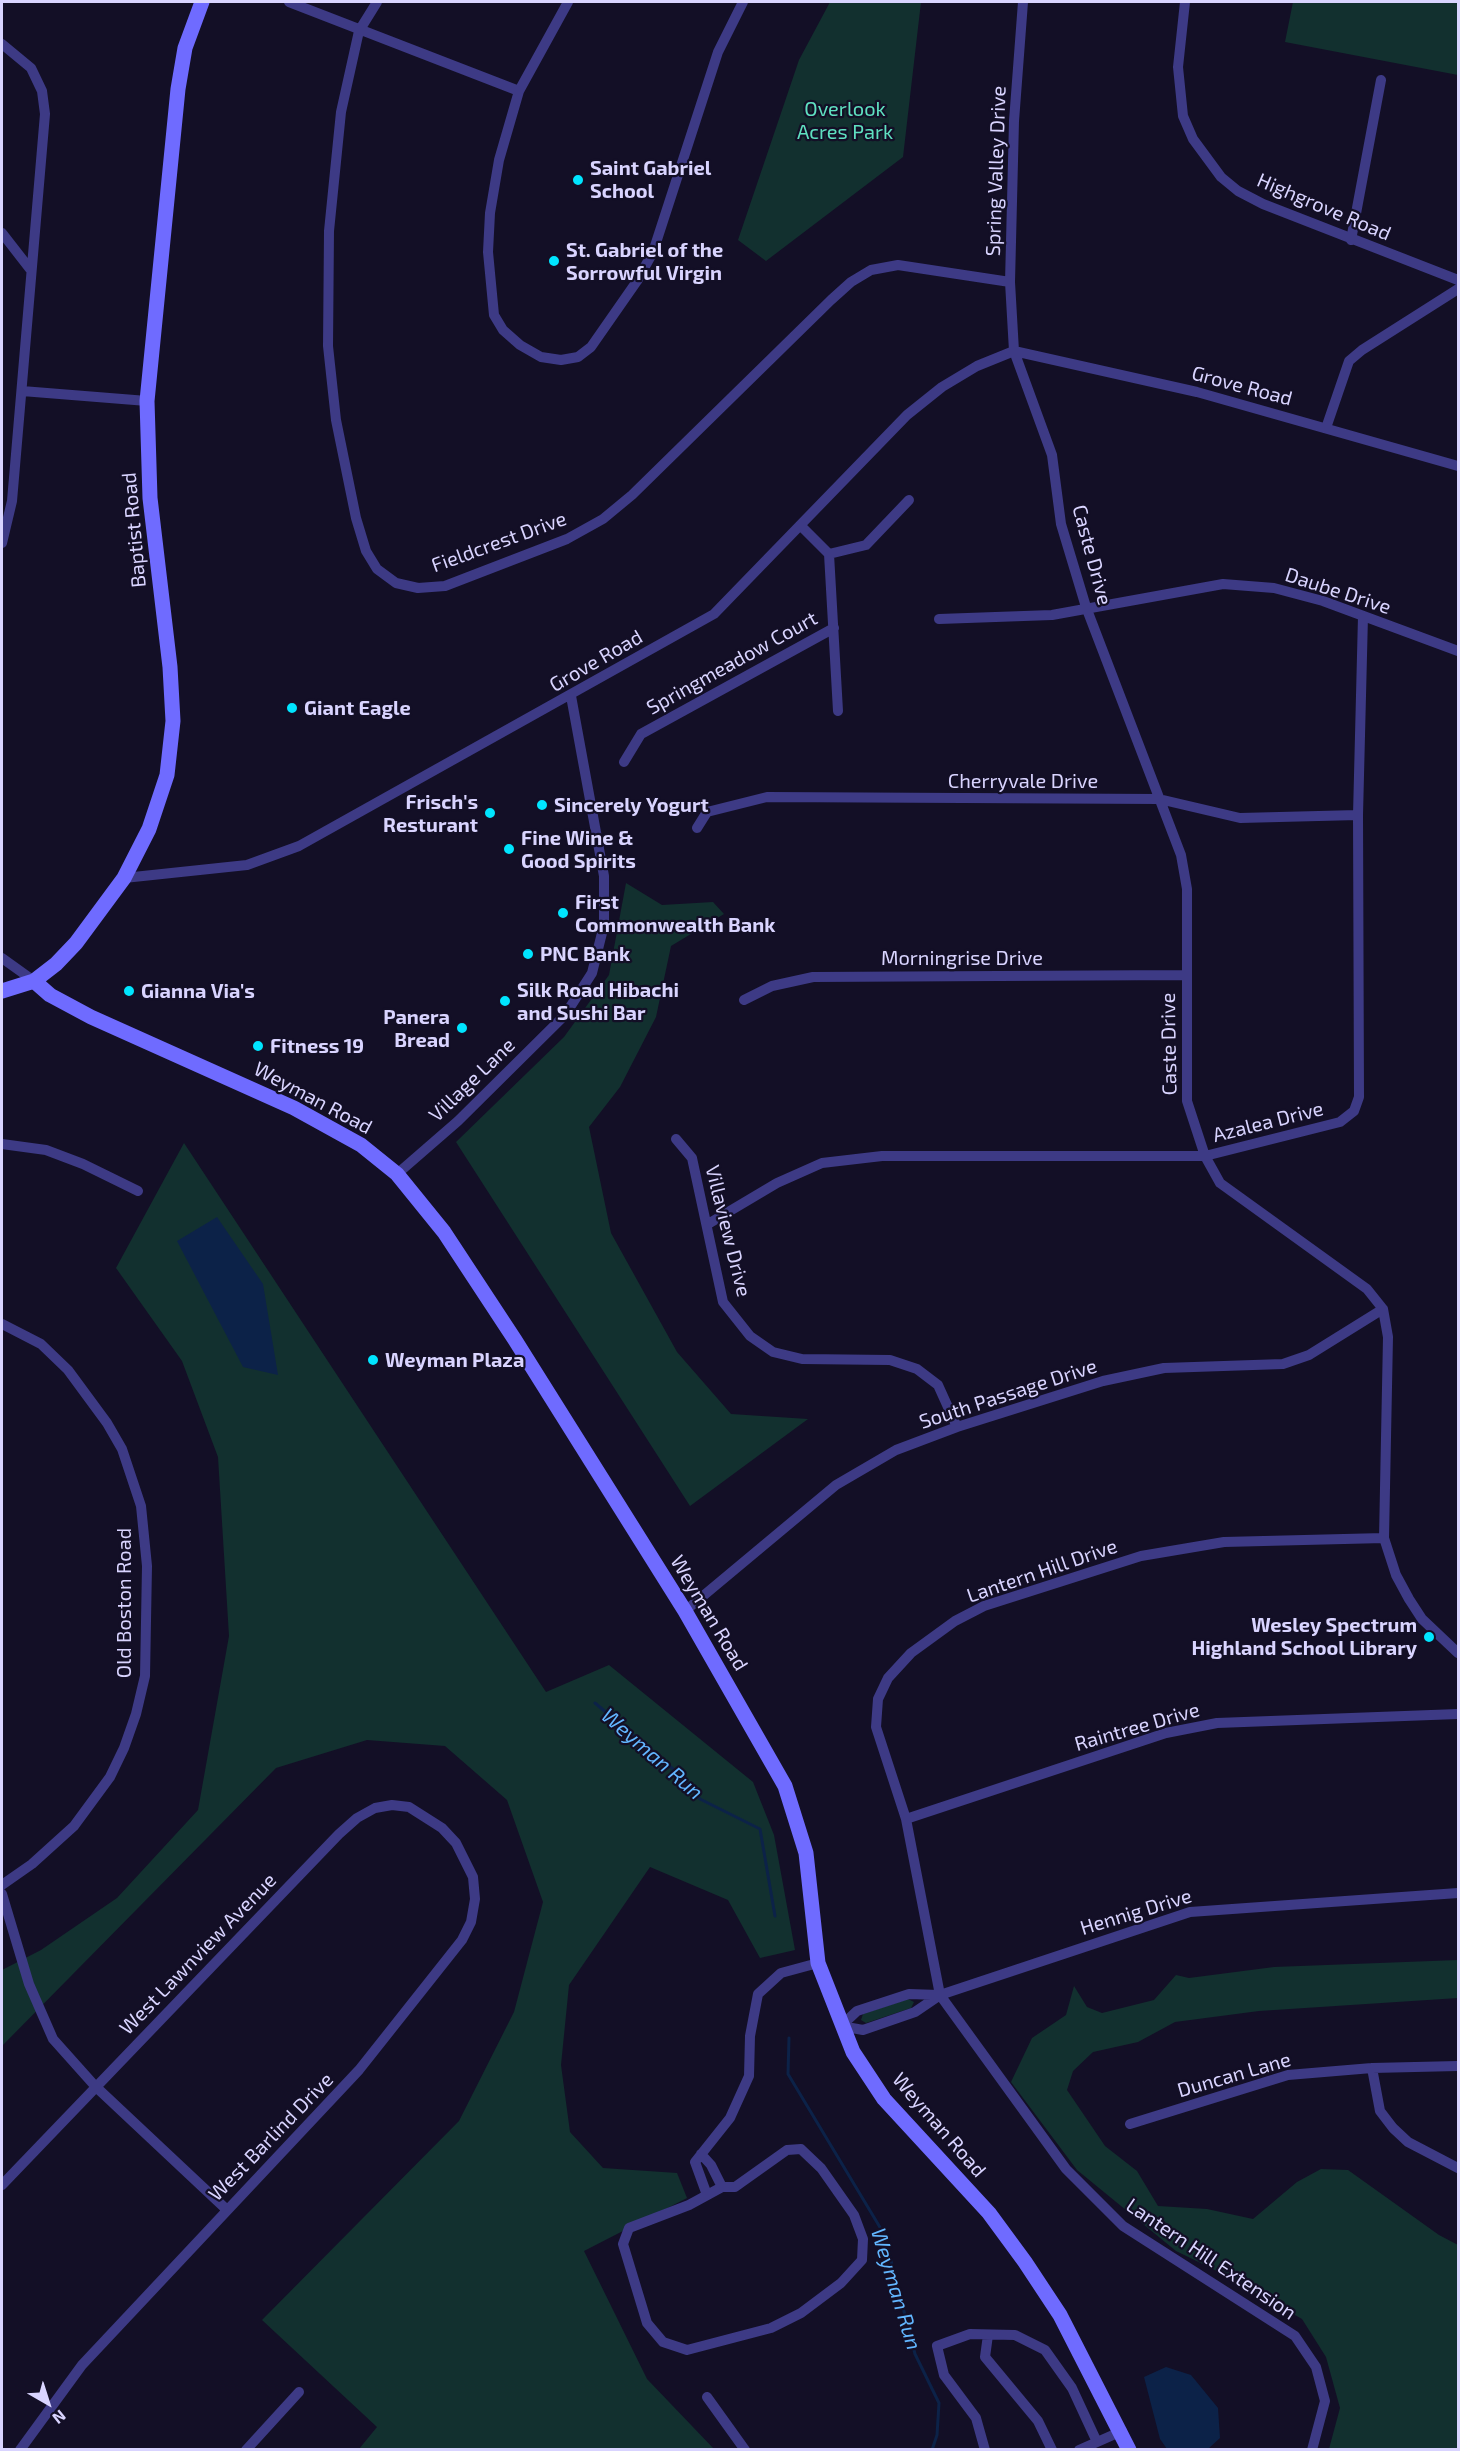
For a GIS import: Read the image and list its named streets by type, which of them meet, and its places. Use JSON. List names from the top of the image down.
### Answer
{
  "streets": {
    "street": [
      "Spring Valley Drive",
      "Highgrove Road",
      "Grove Road",
      "Baptist Road",
      "Fieldcrest Drive",
      "Caste Drive",
      "Daube Drive",
      "Springmeadow Court",
      "Cherryvale Drive",
      "Morningrise Drive",
      "Village Lane",
      "Weyman Road",
      "Azalea Drive",
      "Villaview Drive",
      "South Passage Drive",
      "Lantern Hill Drive",
      "Old Boston Road",
      "Raintree Drive",
      "Hennig Drive",
      "West Lawnview Avenue",
      "Duncan Lane",
      "West Barlind Drive",
      "Lantern Hill Extension"
    ]
  },
  "crossings": [
    ["Spring Valley Drive", "Grove Road"],
    ["Spring Valley Drive", "Fieldcrest Drive"],
    ["Spring Valley Drive", "Caste Drive"],
    ["Grove Road", "Baptist Road"],
    ["Grove Road", "Caste Drive"],
    ["Grove Road", "Village Lane"],
    ["Baptist Road", "Weyman Road"],
    ["Caste Drive", "Daube Drive"],
    ["Caste Drive", "Cherryvale Drive"],
    ["Caste Drive", "Morningrise Drive"],
    ["Caste Drive", "Azalea Drive"],
    ["Caste Drive", "South Passage Drive"],
    ["Caste Drive", "Lantern Hill Drive"],
    ["Daube Drive", "Azalea Drive"],
    ["Cherryvale Drive", "Azalea Drive"],
    ["Village Lane", "Weyman Road"],
    ["Weyman Road", "South Passage Drive"],
    ["Weyman Road", "Hennig Drive"],
    ["Azalea Drive", "Villaview Drive"],
    ["Villaview Drive", "South Passage Drive"],
    ["Lantern Hill Drive", "Raintree Drive"],
    ["Lantern Hill Drive", "Hennig Drive"],
    ["Lantern Hill Drive", "Lantern Hill Extension"],
    ["West Lawnview Avenue", "West Barlind Drive"]
  ],
  "water": ["Weyman Run"],
  "parks": ["Overlook Acres Park"],
  "places": [
    "Saint Gabriel School",
    "St. Gabriel of the Sorrowful Virgin",
    "Giant Eagle",
    "Sincerely Yogurt",
    "Frisch's Resturant",
    "Fine Wine & Good Spirits",
    "First Commonwealth Bank",
    "PNC Bank",
    "Gianna Via's",
    "Silk Road Hibachi and Sushi Bar",
    "Panera Bread",
    "Fitness 19",
    "Weyman Plaza",
    "Wesley Spectrum Highland School Library"
  ],
  "north": "bottom right"
}
